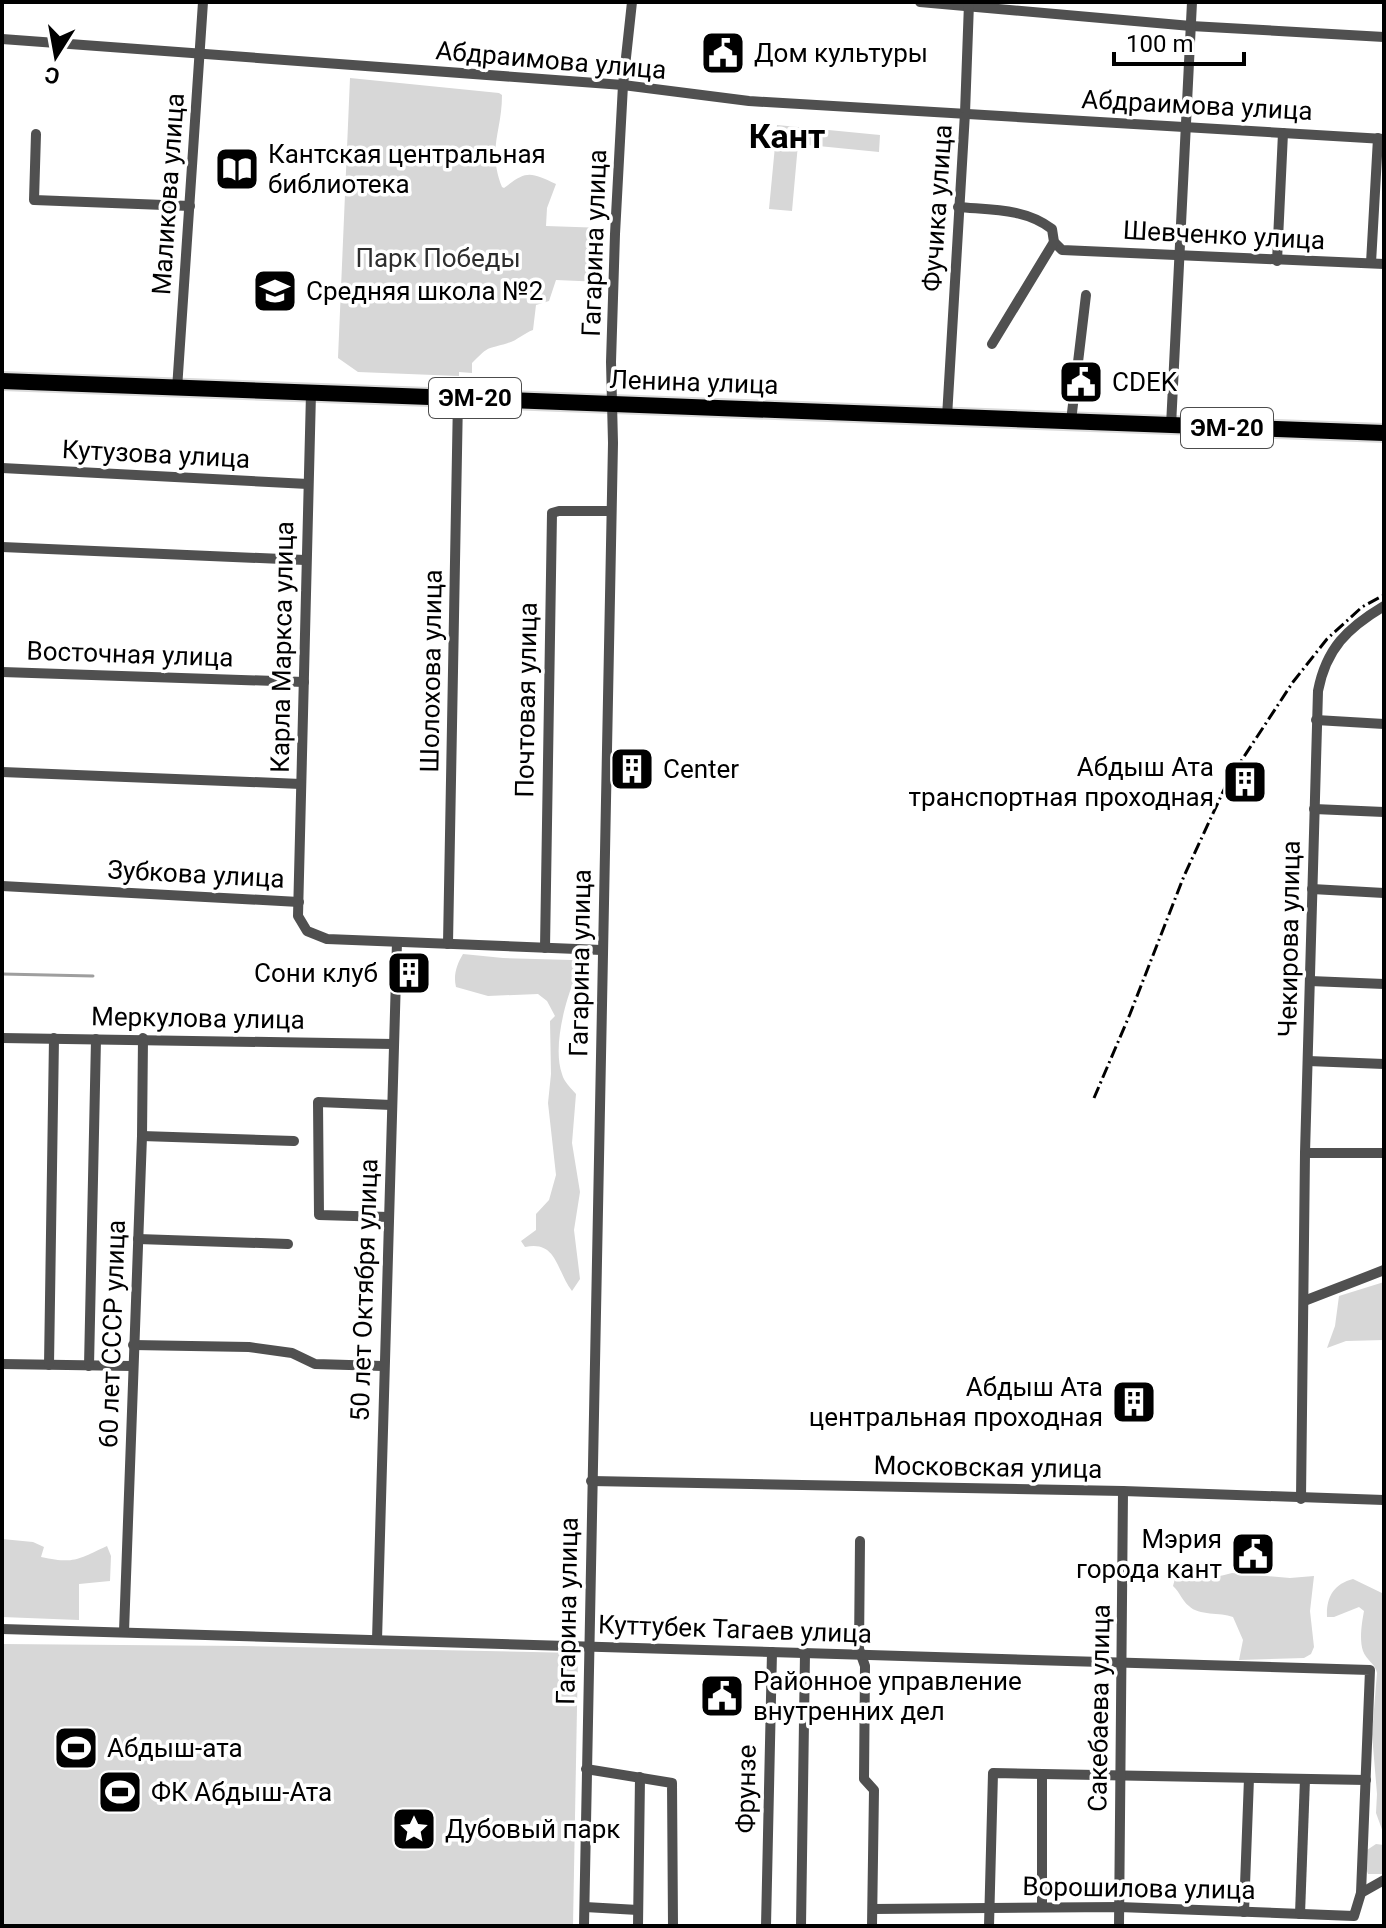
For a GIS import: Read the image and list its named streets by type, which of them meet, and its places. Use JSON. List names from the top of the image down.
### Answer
{
  "streets": {
    "main road": ["Ленина улица", "ЭМ-20"],
    "street": [
      "Абдраимова улица",
      "Маликова улица",
      "Фучика улица",
      "Шевченко улица",
      "Гагарина улица",
      "Кутузова улица",
      "Карла Маркса улица",
      "Восточная улица",
      "Шолохова улица",
      "Почтовая улица",
      "Зубкова улица",
      "Чекирова улица",
      "Меркулова улица",
      "50 лет Октября улица",
      "60 лет СССР улица",
      "Московская улица",
      "Куттубек Тагаев улица",
      "Сакебаева улица",
      "Фрунзе",
      "Ворошилова улица"
    ]
  },
  "crossings": [
    ["Абдраимова улица", "Маликова улица"],
    ["Абдраимова улица", "Фучика улица"],
    ["Абдраимова улица", "Гагарина улица"],
    ["Маликова улица", "Ленина улица"],
    ["Фучика улица", "Ленина улица"],
    ["Гагарина улица", "Ленина улица"],
    ["Гагарина улица", "Почтовая улица"],
    ["Гагарина улица", "Зубкова улица"],
    ["Гагарина улица", "Московская улица"],
    ["Гагарина улица", "Куттубек Тагаев улица"],
    ["Ленина улица", "Карла Маркса улица"],
    ["Ленина улица", "Шолохова улица"],
    ["Кутузова улица", "Карла Маркса улица"],
    ["Карла Маркса улица", "Восточная улица"],
    ["Карла Маркса улица", "Зубкова улица"],
    ["Шолохова улица", "Зубкова улица"],
    ["Почтовая улица", "Зубкова улица"],
    ["Зубкова улица", "50 лет Октября улица"],
    ["Чекирова улица", "Московская улица"],
    ["Меркулова улица", "50 лет Октября улица"],
    ["Меркулова улица", "60 лет СССР улица"],
    ["50 лет Октября улица", "Куттубек Тагаев улица"],
    ["60 лет СССР улица", "Куттубек Тагаев улица"],
    ["Московская улица", "Сакебаева улица"],
    ["Куттубек Тагаев улица", "Сакебаева улица"],
    ["Куттубек Тагаев улица", "Фрунзе"],
    ["Куттубек Тагаев улица", "Ворошилова улица"],
    ["Сакебаева улица", "Ворошилова улица"]
  ],
  "districts": ["Кант"],
  "parks": ["Парк Победы"],
  "places": {
    "public building": [
      "Дом культуры",
      "CDEK",
      "Мэрия города кант",
      "Районное управление внутренних дел"
    ],
    "library": ["Кантская центральная библиотека"],
    "school or university": ["Средняя школа №2"],
    "building": [
      "Center",
      "Абдыш Ата транспортная проходная",
      "Сони клуб",
      "Абдыш Ата центральная проходная"
    ],
    "sports": ["Абдыш-ата", "ФК Абдыш-Ата"],
    "place": ["Дубовый парк"]
  },
  "scale_bar": "100 m",
  "north": "bottom"
}
